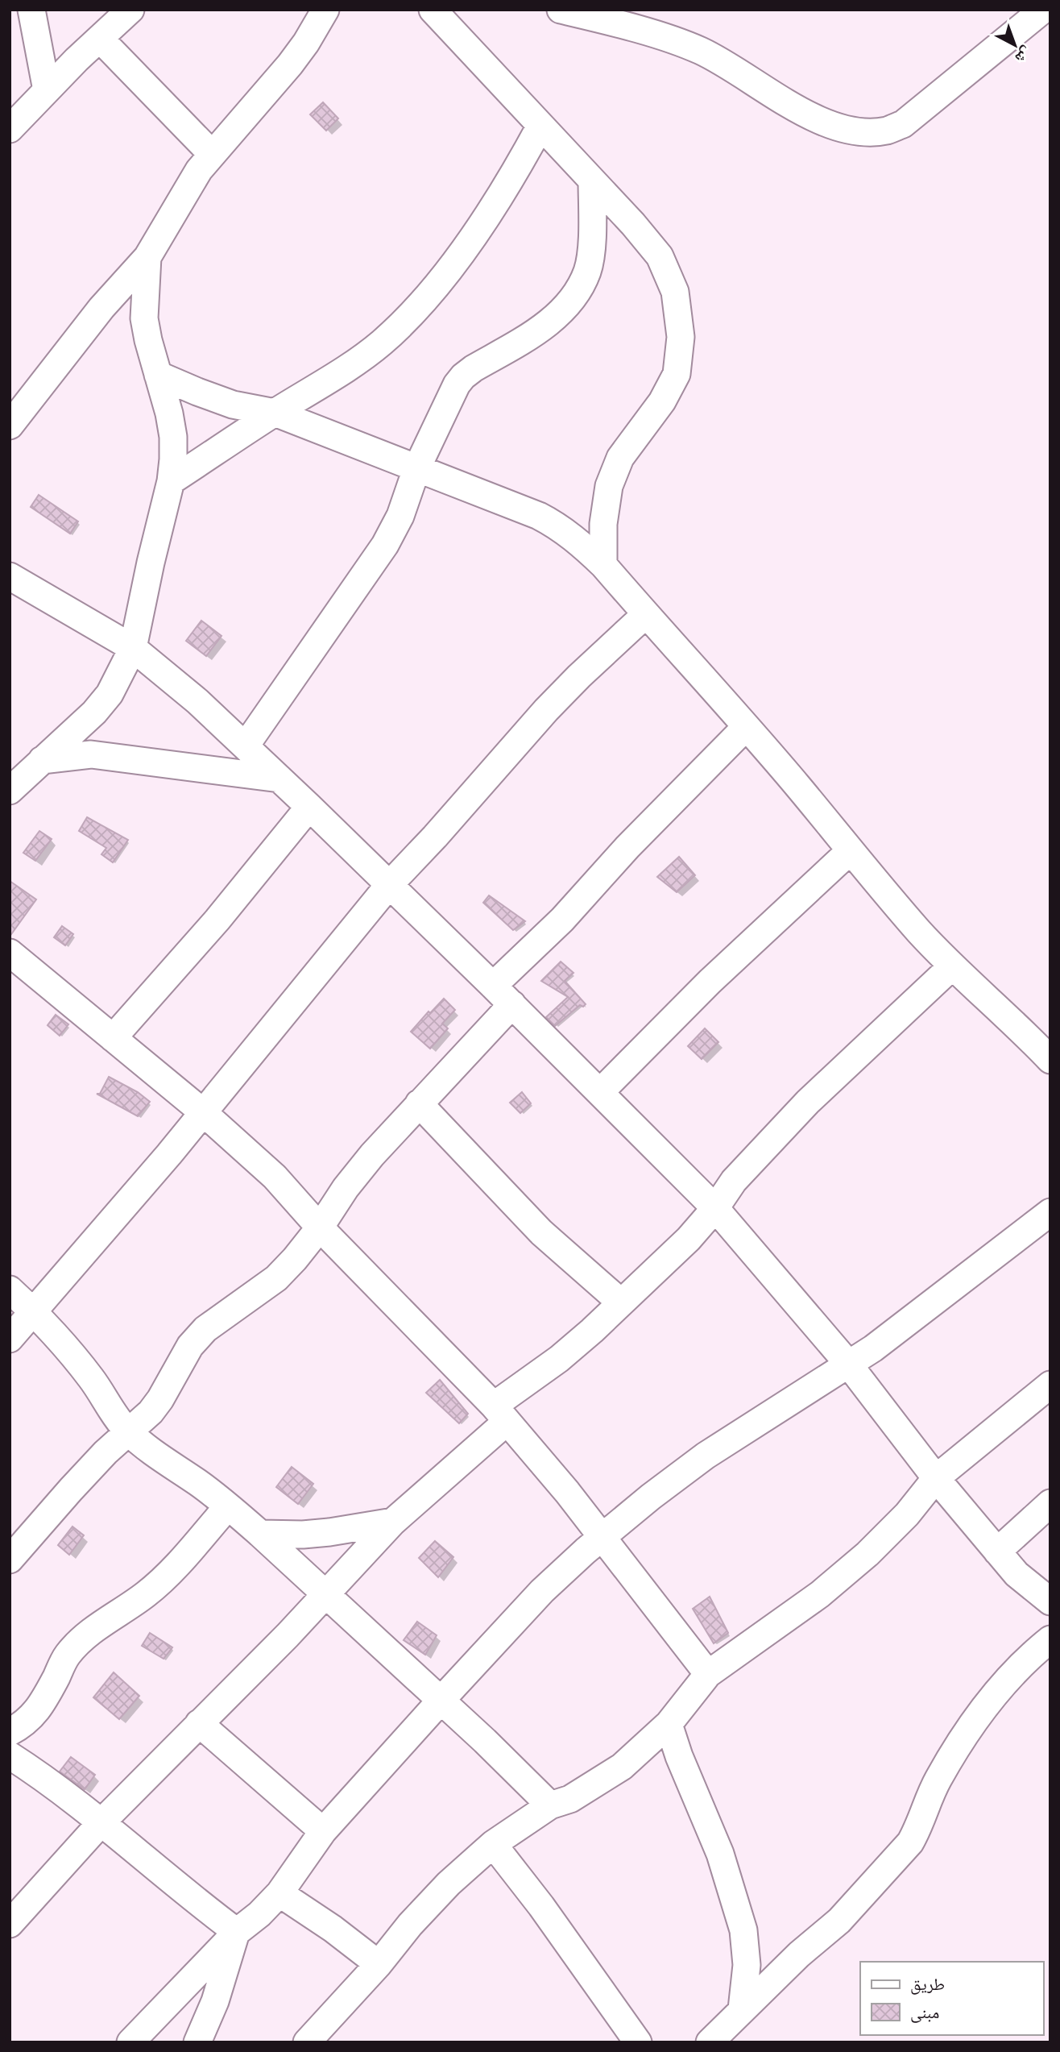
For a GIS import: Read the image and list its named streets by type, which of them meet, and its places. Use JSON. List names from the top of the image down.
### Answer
{
  "legend": ["طريق", "مبنى"],
  "north": "bottom right"
}
